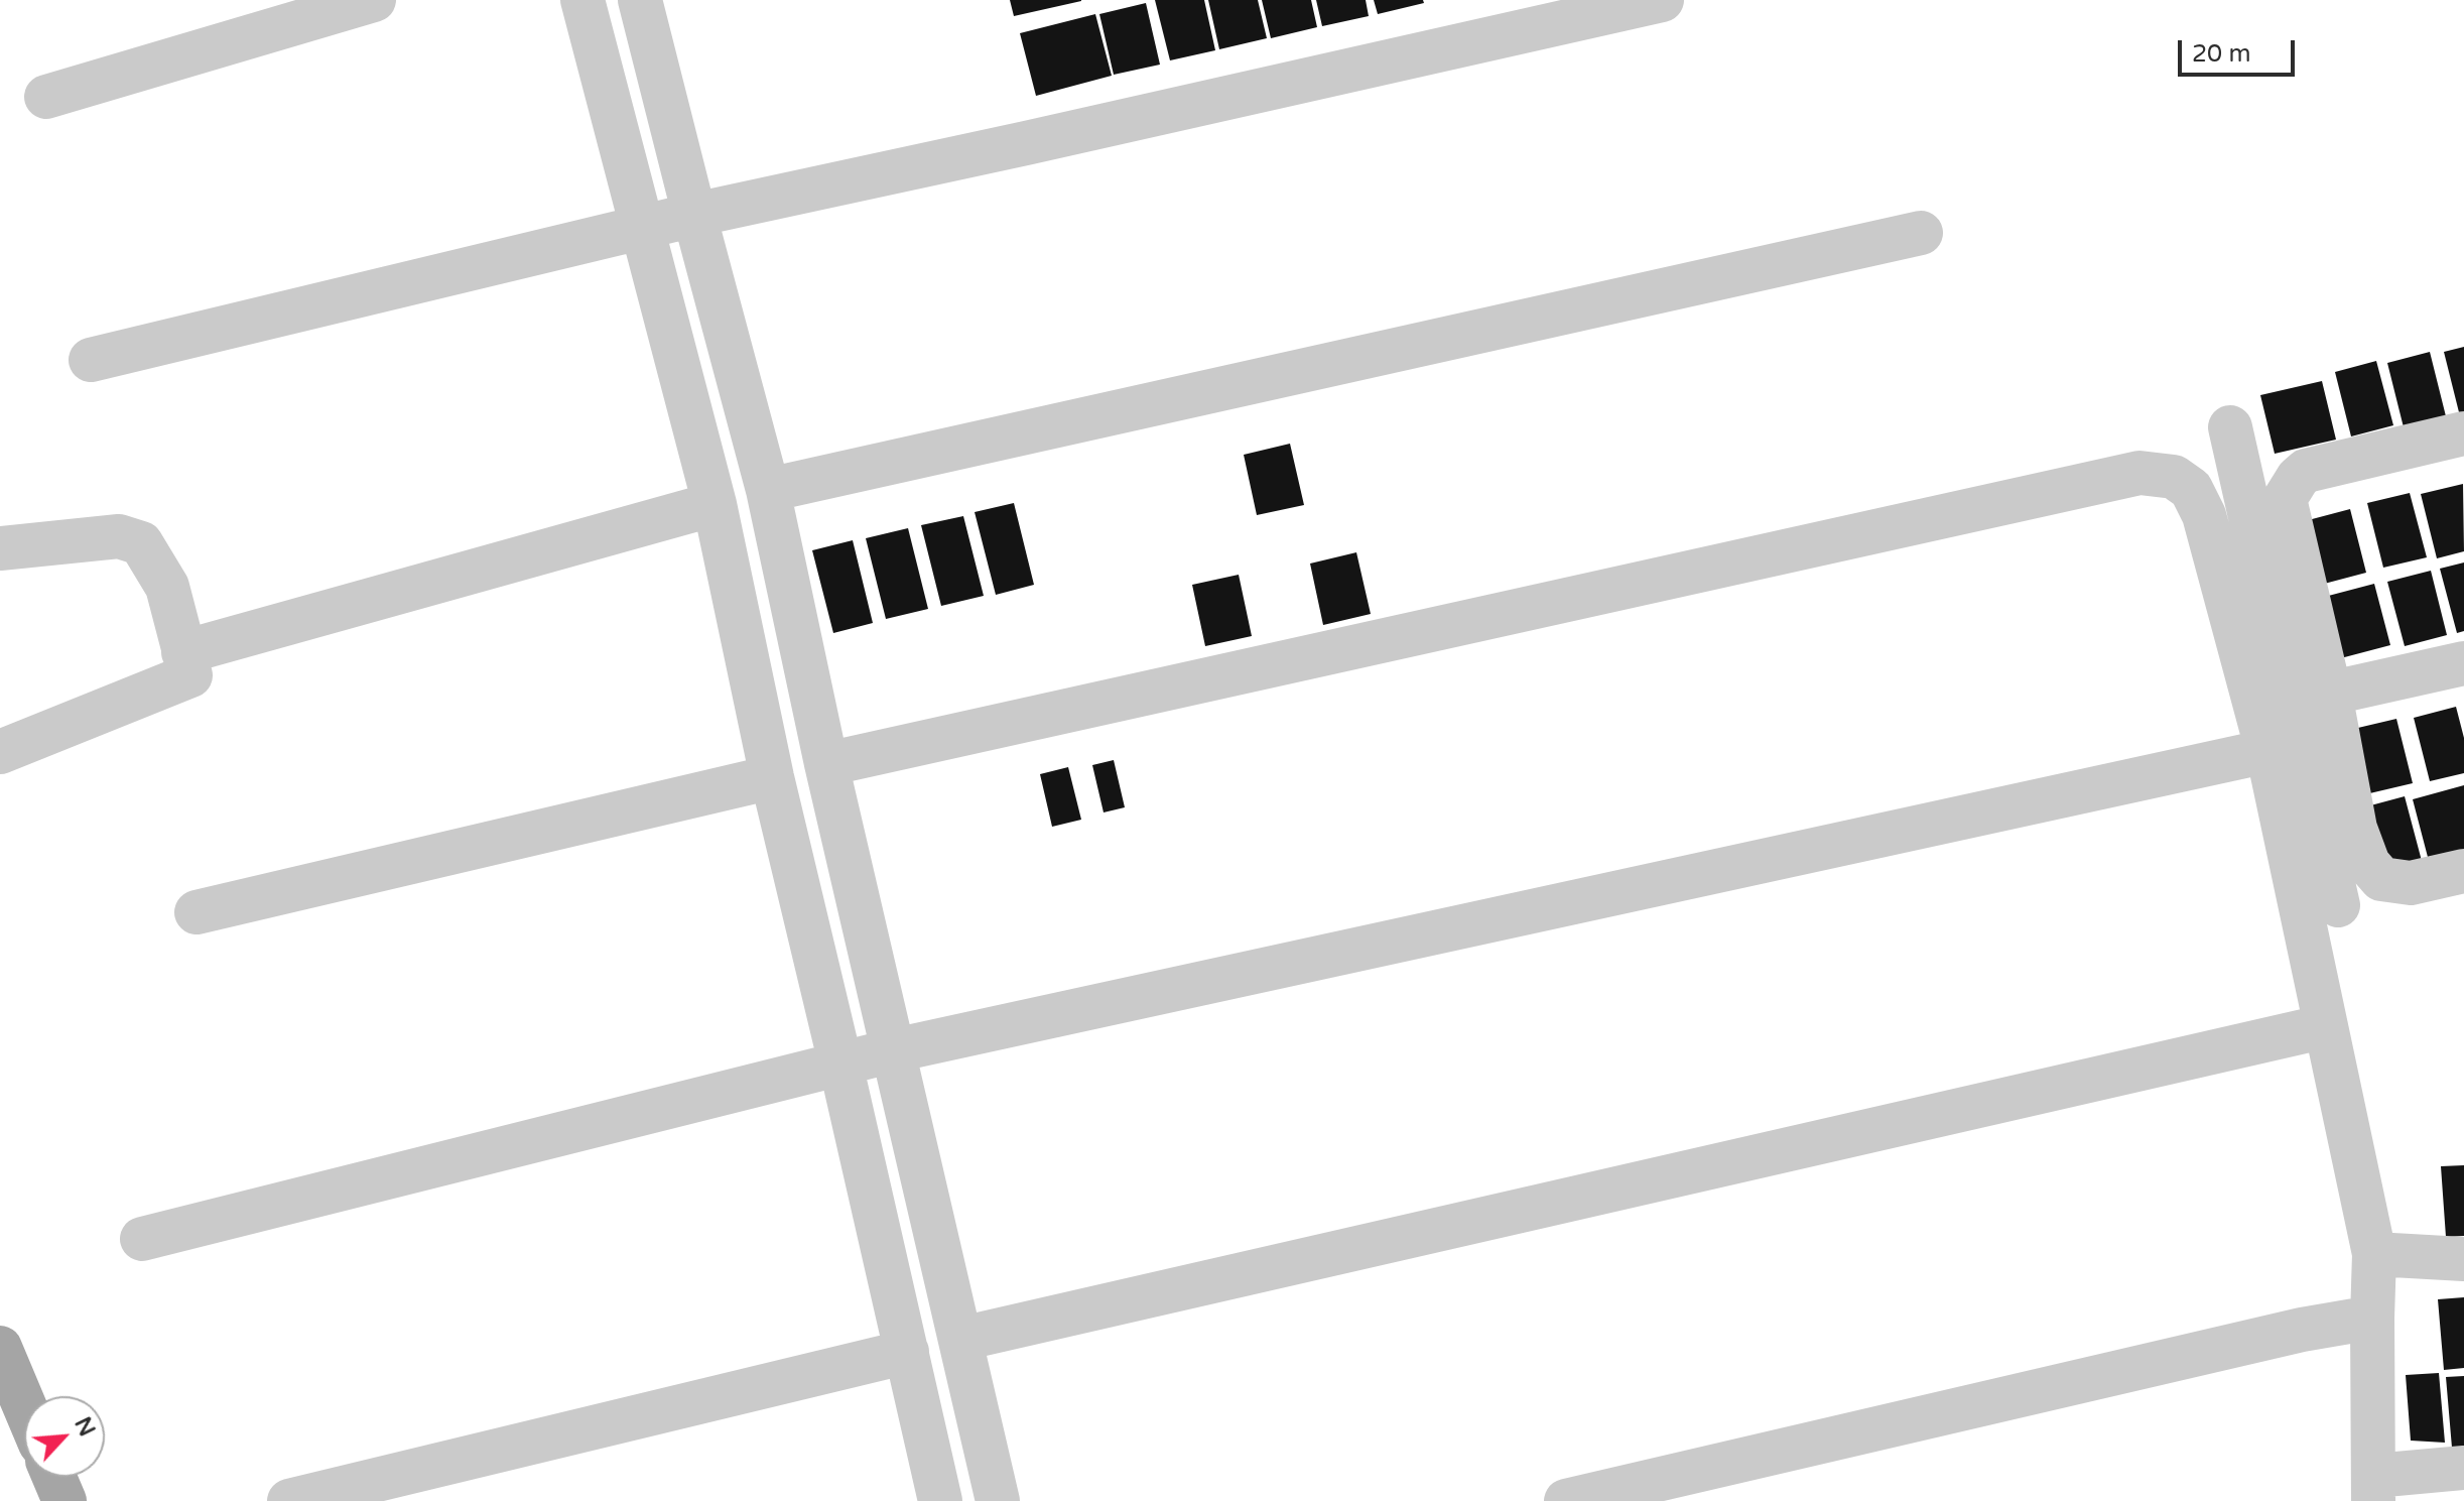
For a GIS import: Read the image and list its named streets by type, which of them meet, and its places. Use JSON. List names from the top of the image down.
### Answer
{
  "scale_bar": "20 m",
  "north": "top right"
}
